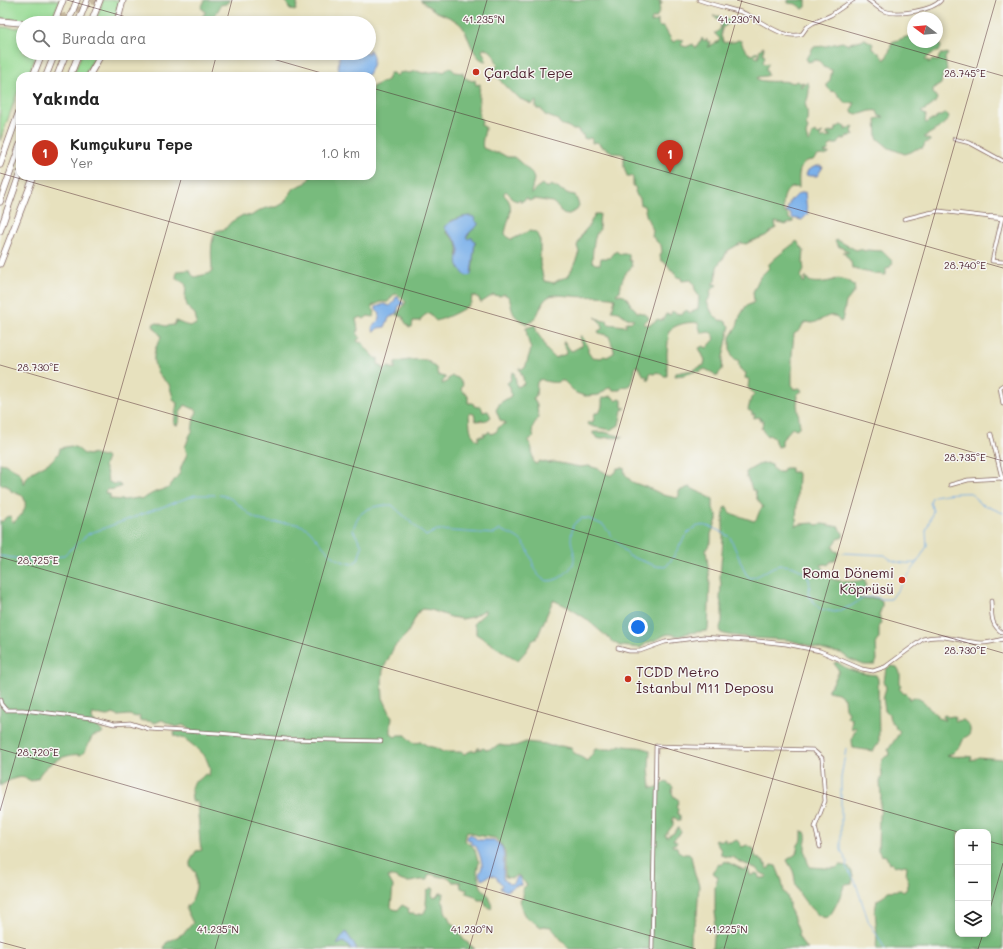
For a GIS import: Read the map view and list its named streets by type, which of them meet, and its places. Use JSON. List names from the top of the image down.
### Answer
{
  "places": ["Çardak Tepe", "Roma Dönemi Köprüsü", "TCDD Metro İstanbul M11 Deposu"],
  "north": "left",
  "page": {
    "search": "Burada ara",
    "heading": "Yakında",
    "list": [
      {
        "mark": "1",
        "name": "Kumçukuru Tepe",
        "note": "Yer",
        "value": "1.0 km"
      }
    ],
    "pins": "1",
    "map_buttons": ["+", "−"]
  },
  "coordinates": [
    "41.235°N",
    "41.230°N",
    "28.745°E",
    "28.740°E",
    "28.730°E",
    "28.735°E",
    "28.725°E",
    "28.720°E",
    "41.225°N"
  ]
}
